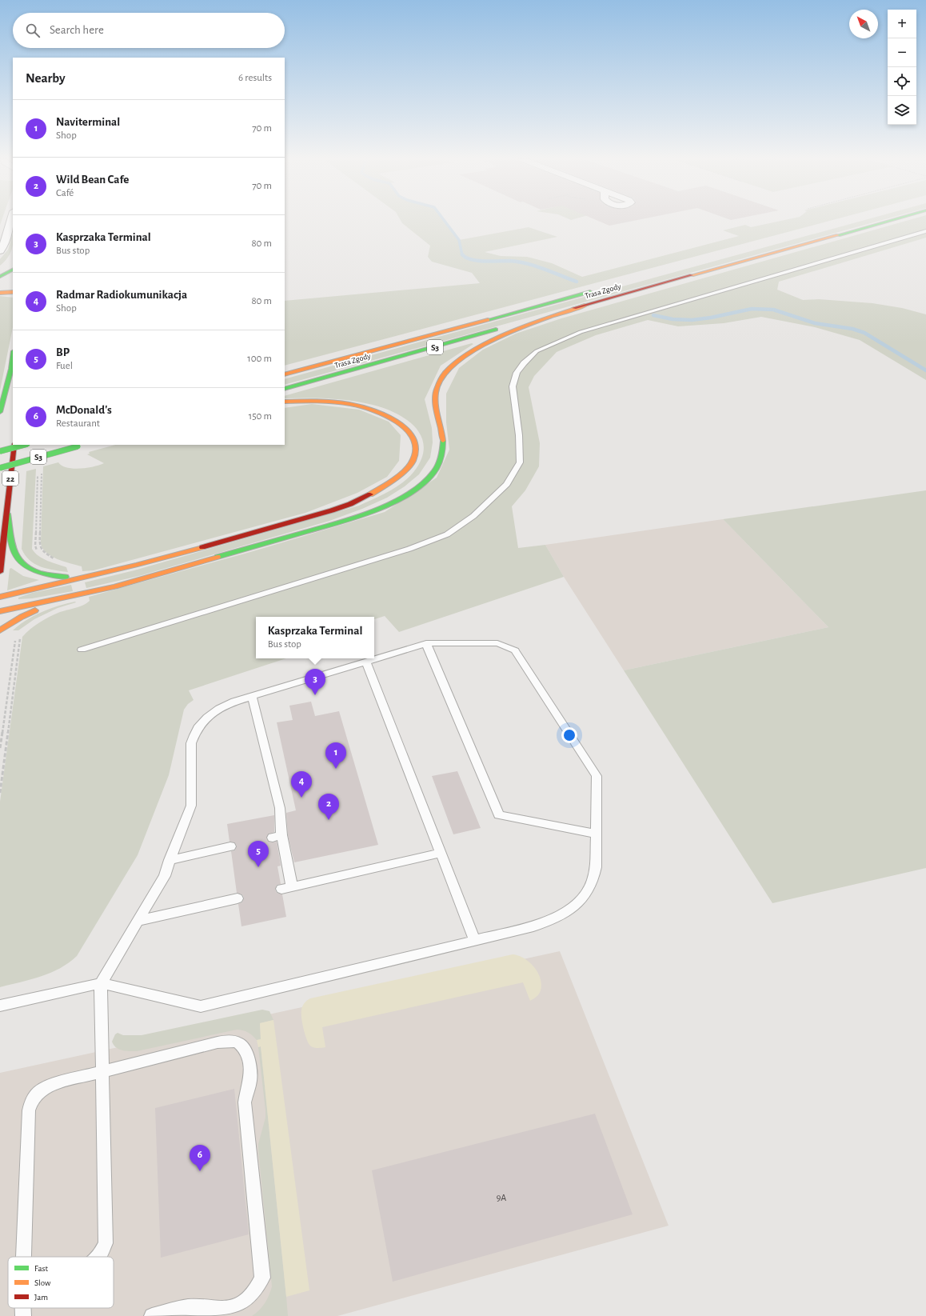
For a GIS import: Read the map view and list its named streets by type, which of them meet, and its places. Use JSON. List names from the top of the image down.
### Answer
{
  "streets": {
    "main road": ["Trasa Zgody", "S3", "22"]
  },
  "house_numbers": ["9A"],
  "legend": ["Fast", "Slow", "Jam"],
  "north": "top left",
  "page": {
    "map_buttons": ["+", "−"],
    "search": "Search here",
    "heading": ["Nearby", "6 results"],
    "list": [
      {
        "mark": "1",
        "name": "Naviterminal",
        "note": "Shop",
        "value": "70 m"
      },
      {
        "mark": "2",
        "name": "Wild Bean Cafe",
        "note": "Café",
        "value": "70 m"
      },
      {
        "mark": "3",
        "name": "Kasprzaka Terminal",
        "note": "Bus stop",
        "value": "80 m"
      },
      {
        "mark": "4",
        "name": "Radmar Radiokumunikacja",
        "note": "Shop",
        "value": "80 m"
      },
      {
        "mark": "5",
        "name": "BP",
        "note": "Fuel",
        "value": "100 m"
      },
      {
        "mark": "6",
        "name": "McDonald's",
        "note": "Restaurant",
        "value": "150 m"
      }
    ],
    "popup": ["Kasprzaka Terminal", "Bus stop"],
    "pins": [
      "3",
      "1",
      "4",
      "2",
      "5",
      "6"
    ]
  }
}
